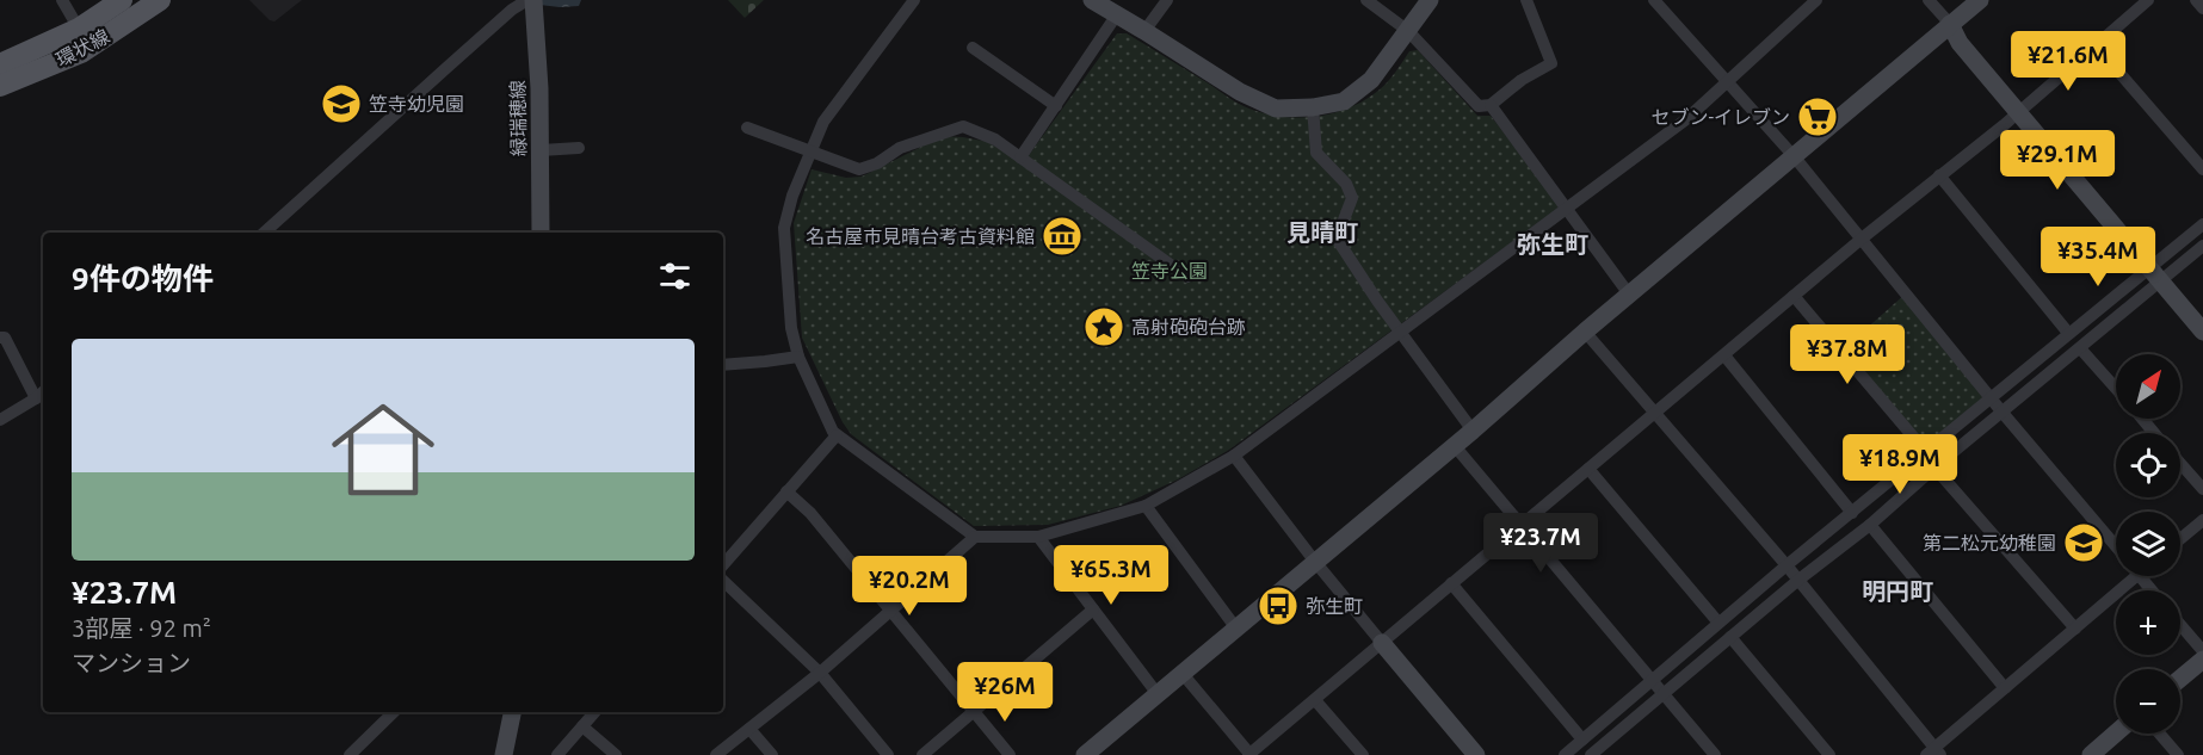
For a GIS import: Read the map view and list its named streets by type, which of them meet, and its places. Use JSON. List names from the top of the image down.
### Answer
{
  "streets": {
    "main road": ["環状線"],
    "street": ["緑瑞穂線"]
  },
  "districts": ["見晴町", "弥生町", "明円町"],
  "parks": ["笠寺公園"],
  "places": {
    "school or university": ["笠寺幼児園", "第二松元幼稚園"],
    "supermarket": ["セブン-イレブン"],
    "museum": ["名古屋市見晴台考古資料館"],
    "place": ["高射砲砲台跡"],
    "bus stop": ["弥生町"]
  },
  "north": "top right",
  "page": {
    "price": [
      "¥21.6M",
      "¥29.1M",
      "¥35.4M",
      "¥37.8M",
      "¥18.9M",
      "¥23.7M",
      "¥65.3M",
      "¥20.2M",
      "¥26M"
    ],
    "heading": "9件の物件",
    "list": [
      {
        "name": "¥23.7M",
        "note": "3部屋 · 92 m² · マンション"
      }
    ],
    "map_buttons": ["+", "−"]
  }
}
